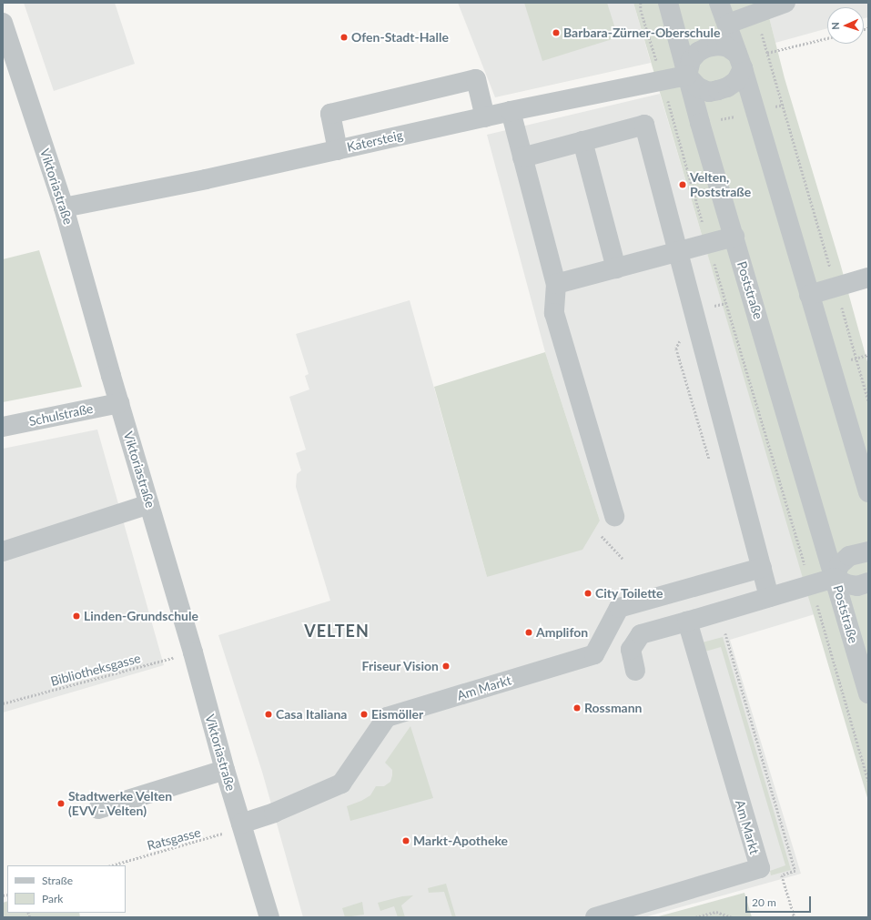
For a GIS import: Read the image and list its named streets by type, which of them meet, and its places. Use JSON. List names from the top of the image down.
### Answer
{
  "streets": {
    "street": [
      "Katersteig",
      "Viktoriastraße",
      "Poststraße",
      "Schulstraße",
      "Am Markt"
    ],
    "path": ["Bibliotheksgasse", "Ratsgasse"]
  },
  "crossings": [
    ["Katersteig", "Viktoriastraße"],
    ["Katersteig", "Poststraße"],
    ["Viktoriastraße", "Schulstraße"],
    ["Viktoriastraße", "Bibliotheksgasse"],
    ["Viktoriastraße", "Am Markt"],
    ["Viktoriastraße", "Ratsgasse"],
    ["Am Markt", "Ratsgasse"]
  ],
  "districts": ["VELTEN"],
  "places": [
    "Barbara-Zürner-Oberschule",
    "Ofen-Stadt-Halle",
    "Velten, Poststraße",
    "City Toilette",
    "Linden-Grundschule",
    "Amplifon",
    "Friseur Vision",
    "Rossmann",
    "Casa Italiana",
    "Eismöller",
    "Stadtwerke Velten (EVV - Velten)",
    "Markt-Apotheke"
  ],
  "legend": ["Straße", "Park"],
  "scale_bar": "20 m",
  "north": "left"
}
